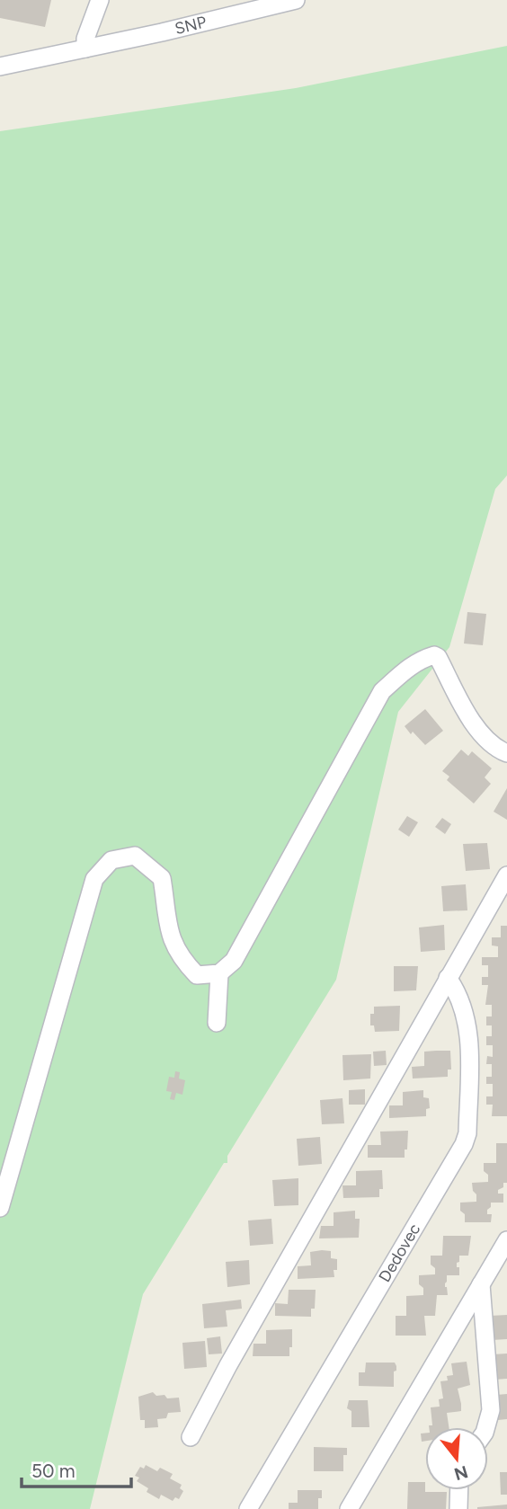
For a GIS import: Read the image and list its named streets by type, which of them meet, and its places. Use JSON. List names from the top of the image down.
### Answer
{
  "streets": {
    "street": ["SNP", "Dedovec"]
  },
  "scale_bar": "50 m",
  "north": "bottom"
}
